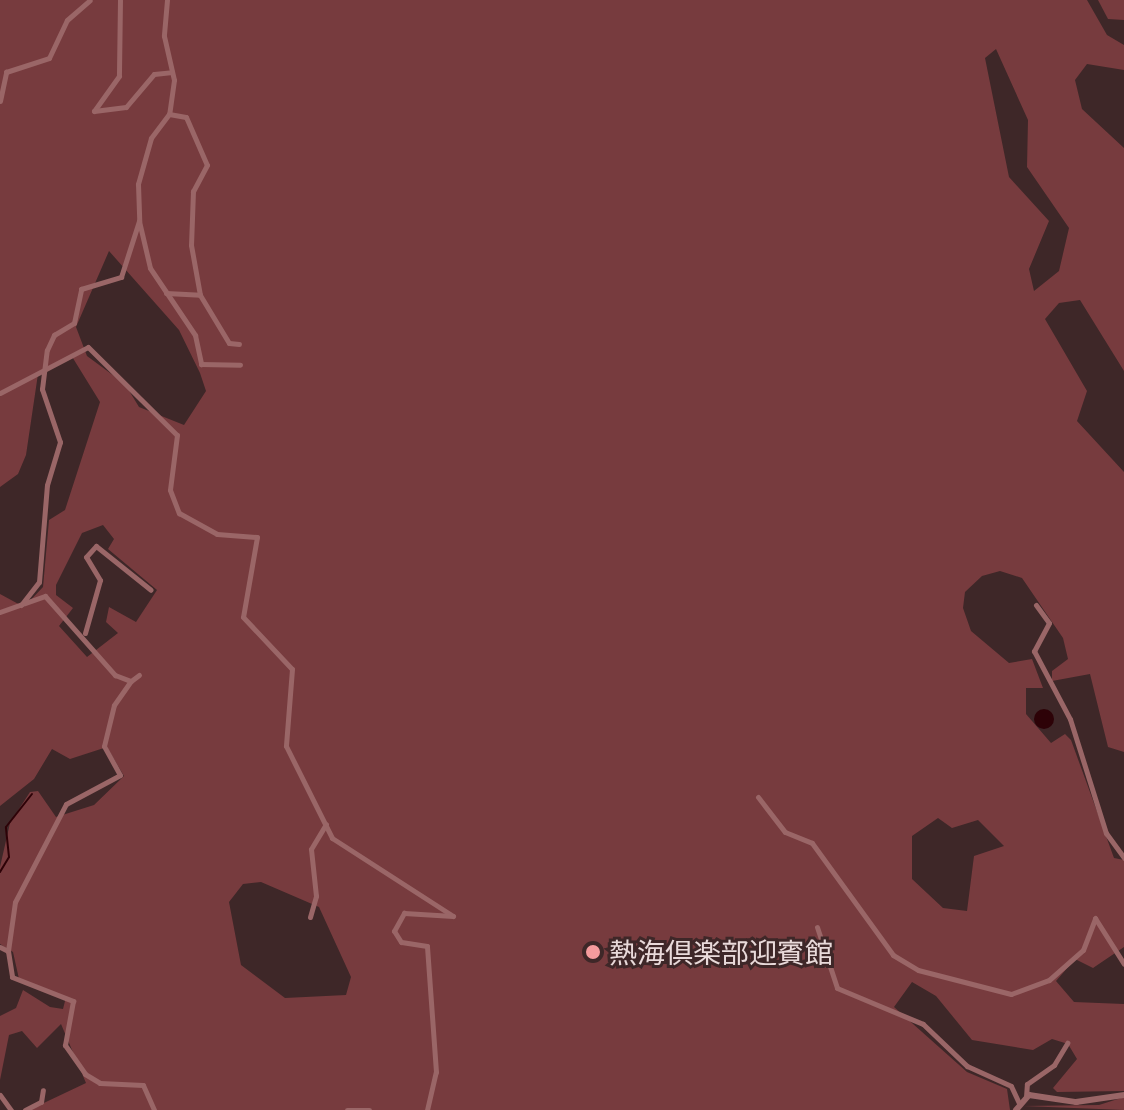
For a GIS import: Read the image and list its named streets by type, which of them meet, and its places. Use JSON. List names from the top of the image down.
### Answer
{
  "places": ["熱海倶楽部迎賓館"]
}
